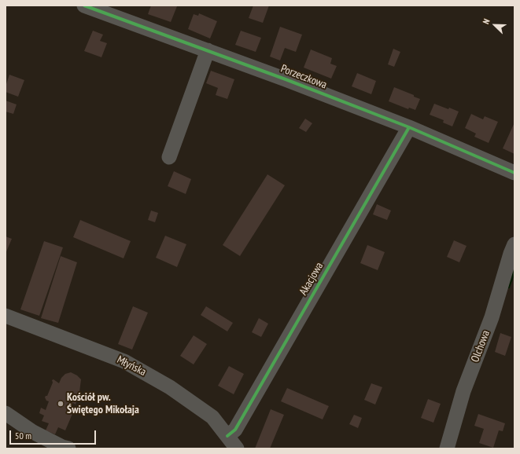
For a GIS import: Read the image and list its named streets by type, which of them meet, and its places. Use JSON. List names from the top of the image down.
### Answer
{
  "streets": {
    "street": [
      "Porzeczkowa",
      "Akacjowa",
      "Olchowa",
      "Młyńska"
    ]
  },
  "crossings": [
    ["Porzeczkowa", "Akacjowa"],
    ["Akacjowa", "Młyńska"]
  ],
  "places": ["Kościół pw. Świętego Mikołaja"],
  "scale_bar": "50 m",
  "north": "top left"
}
